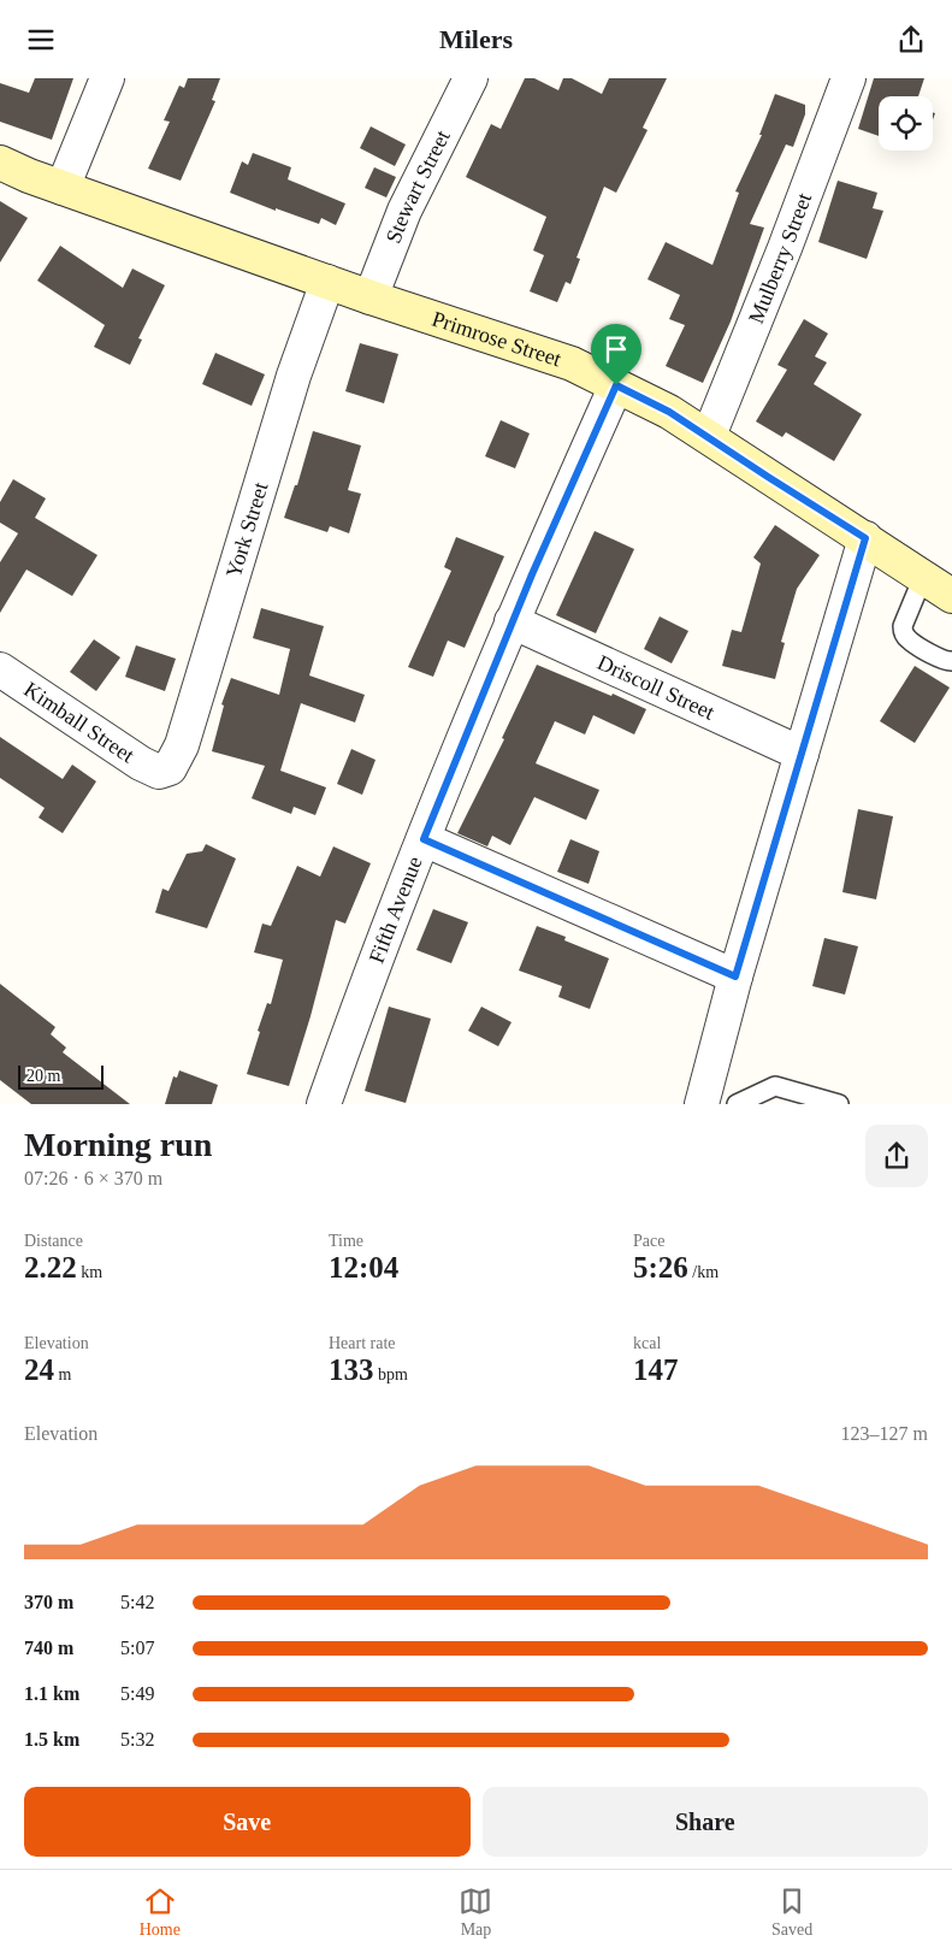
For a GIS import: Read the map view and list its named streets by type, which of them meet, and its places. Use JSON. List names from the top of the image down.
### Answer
{
  "streets": {
    "main road": ["Primrose Street"],
    "street": [
      "Stewart Street",
      "Mulberry Street",
      "York Street",
      "Driscoll Street",
      "Kimball Street",
      "Fifth Avenue"
    ]
  },
  "crossings": [
    ["Stewart Street", "Primrose Street"],
    ["Mulberry Street", "Primrose Street"],
    ["Primrose Street", "York Street"],
    ["Primrose Street", "Fifth Avenue"],
    ["York Street", "Kimball Street"],
    ["Driscoll Street", "Fifth Avenue"]
  ],
  "scale_bar": "20 m",
  "page": {
    "header": "Milers",
    "scale": "20 m",
    "heading": ["Morning run", "07:26 · 6 × 370 m"],
    "stats": [
      ["Distance", "2.22 km"],
      ["Time", "12:04"],
      ["Pace", "5:26 /km"],
      ["Elevation", "24 m"],
      ["Heart rate", "133 bpm"],
      ["kcal", "147"]
    ],
    "chart": ["Elevation", "123–127 m"],
    "list": [
      {
        "name": "370 m",
        "note": "5:42"
      },
      {
        "name": "740 m",
        "note": "5:07"
      },
      {
        "name": "1.1 km",
        "note": "5:49"
      },
      {
        "name": "1.5 km",
        "note": "5:32"
      }
    ],
    "buttons": ["Save", "Share"],
    "tabs": ["Home", "Map", "Saved"]
  }
}
